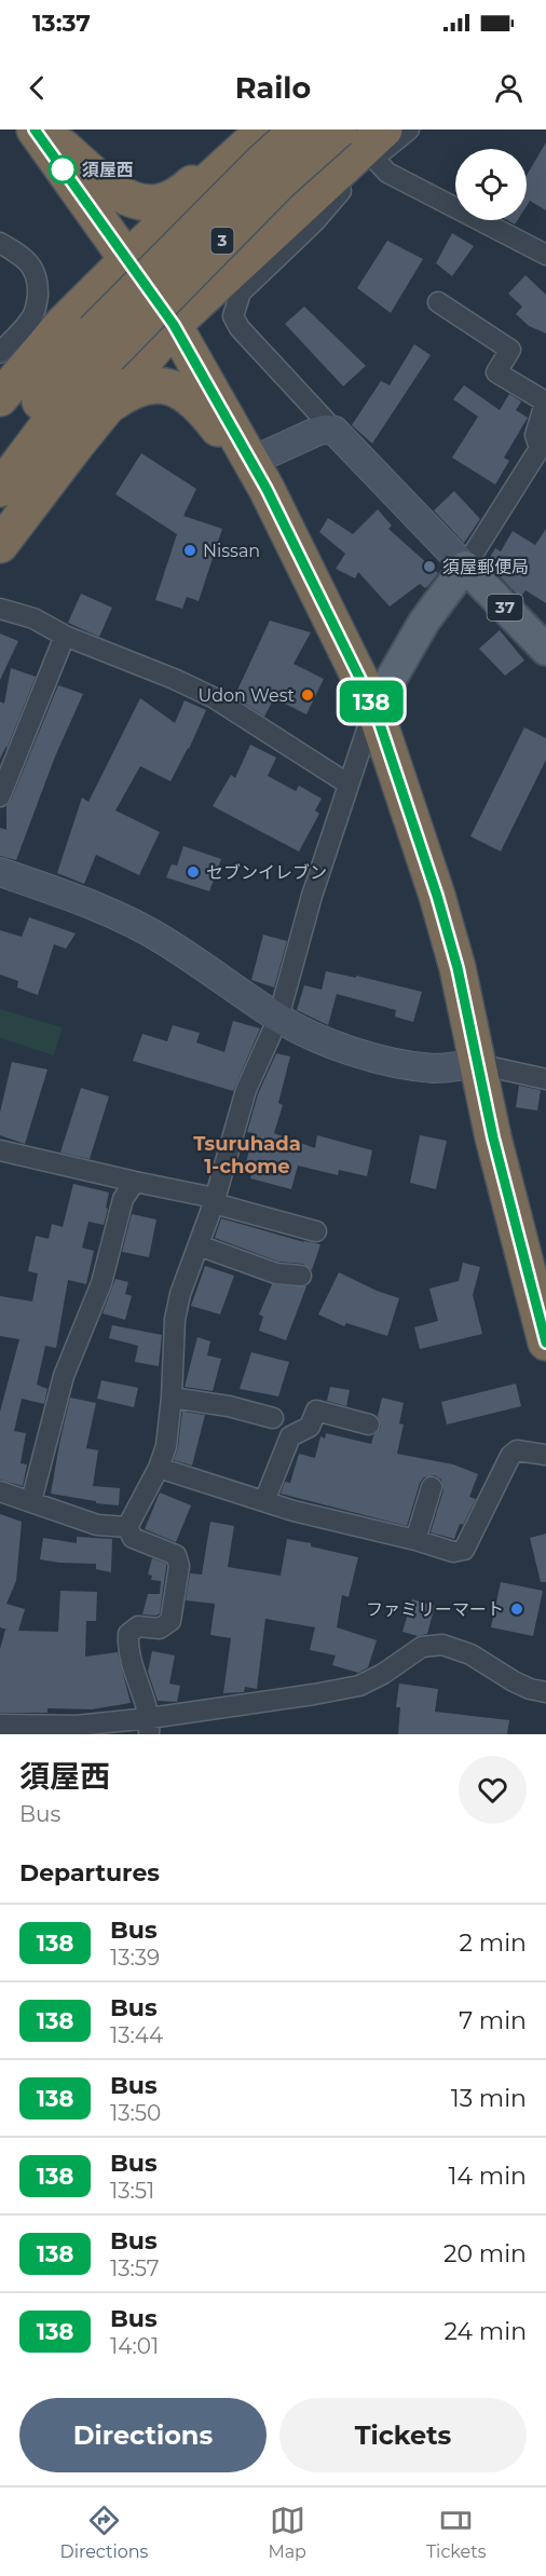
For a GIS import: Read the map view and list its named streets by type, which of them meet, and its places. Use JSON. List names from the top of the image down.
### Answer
{
  "streets": {
    "highway": ["3"],
    "main road": ["37"]
  },
  "districts": ["Tsuruhada 1-chome"],
  "places": [
    "須屋西",
    "Nissan",
    "須屋郵便局",
    "Udon West",
    "セブンイレブン",
    "ファミリーマート"
  ],
  "lines": ["bus line 138"],
  "page": {
    "status": "13:37",
    "header": "Railo",
    "on_map": "138",
    "heading": [
      ["須屋西", "Bus"],
      "Departures"
    ],
    "list": [
      {
        "mark": "138",
        "name": "Bus",
        "note": "13:39",
        "value": "2 min"
      },
      {
        "mark": "138",
        "name": "Bus",
        "note": "13:44",
        "value": "7 min"
      },
      {
        "mark": "138",
        "name": "Bus",
        "note": "13:50",
        "value": "13 min"
      },
      {
        "mark": "138",
        "name": "Bus",
        "note": "13:51",
        "value": "14 min"
      },
      {
        "mark": "138",
        "name": "Bus",
        "note": "13:57",
        "value": "20 min"
      },
      {
        "mark": "138",
        "name": "Bus",
        "note": "14:01",
        "value": "24 min"
      }
    ],
    "buttons": ["Directions", "Tickets"],
    "tabs": ["Directions", "Map", "Tickets"]
  }
}
